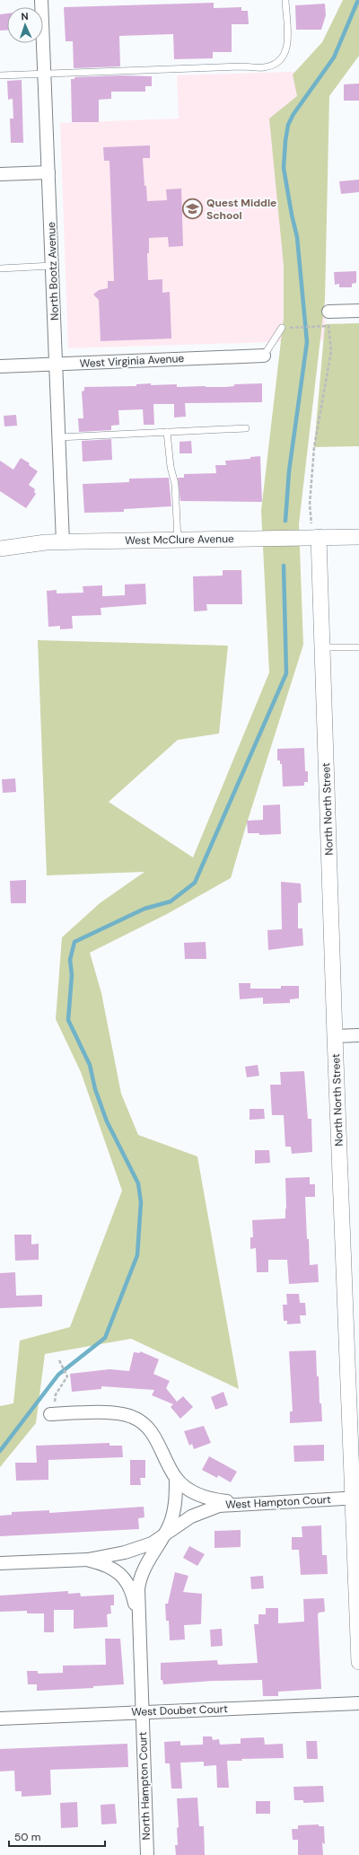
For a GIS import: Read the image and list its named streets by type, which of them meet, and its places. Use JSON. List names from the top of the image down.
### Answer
{
  "streets": {
    "street": [
      "North Bootz Avenue",
      "West Virginia Avenue",
      "West McClure Avenue",
      "North North Street",
      "West Hampton Court",
      "West Doubet Court",
      "North Hampton Court"
    ]
  },
  "crossings": [
    ["North Bootz Avenue", "West Virginia Avenue"],
    ["North Bootz Avenue", "West McClure Avenue"],
    ["West McClure Avenue", "North North Street"],
    ["North North Street", "West Hampton Court"],
    ["West Hampton Court", "North Hampton Court"],
    ["West Doubet Court", "North Hampton Court"]
  ],
  "places": {
    "school or university": ["Quest Middle School"]
  },
  "scale_bar": "50 m",
  "north": "top"
}
